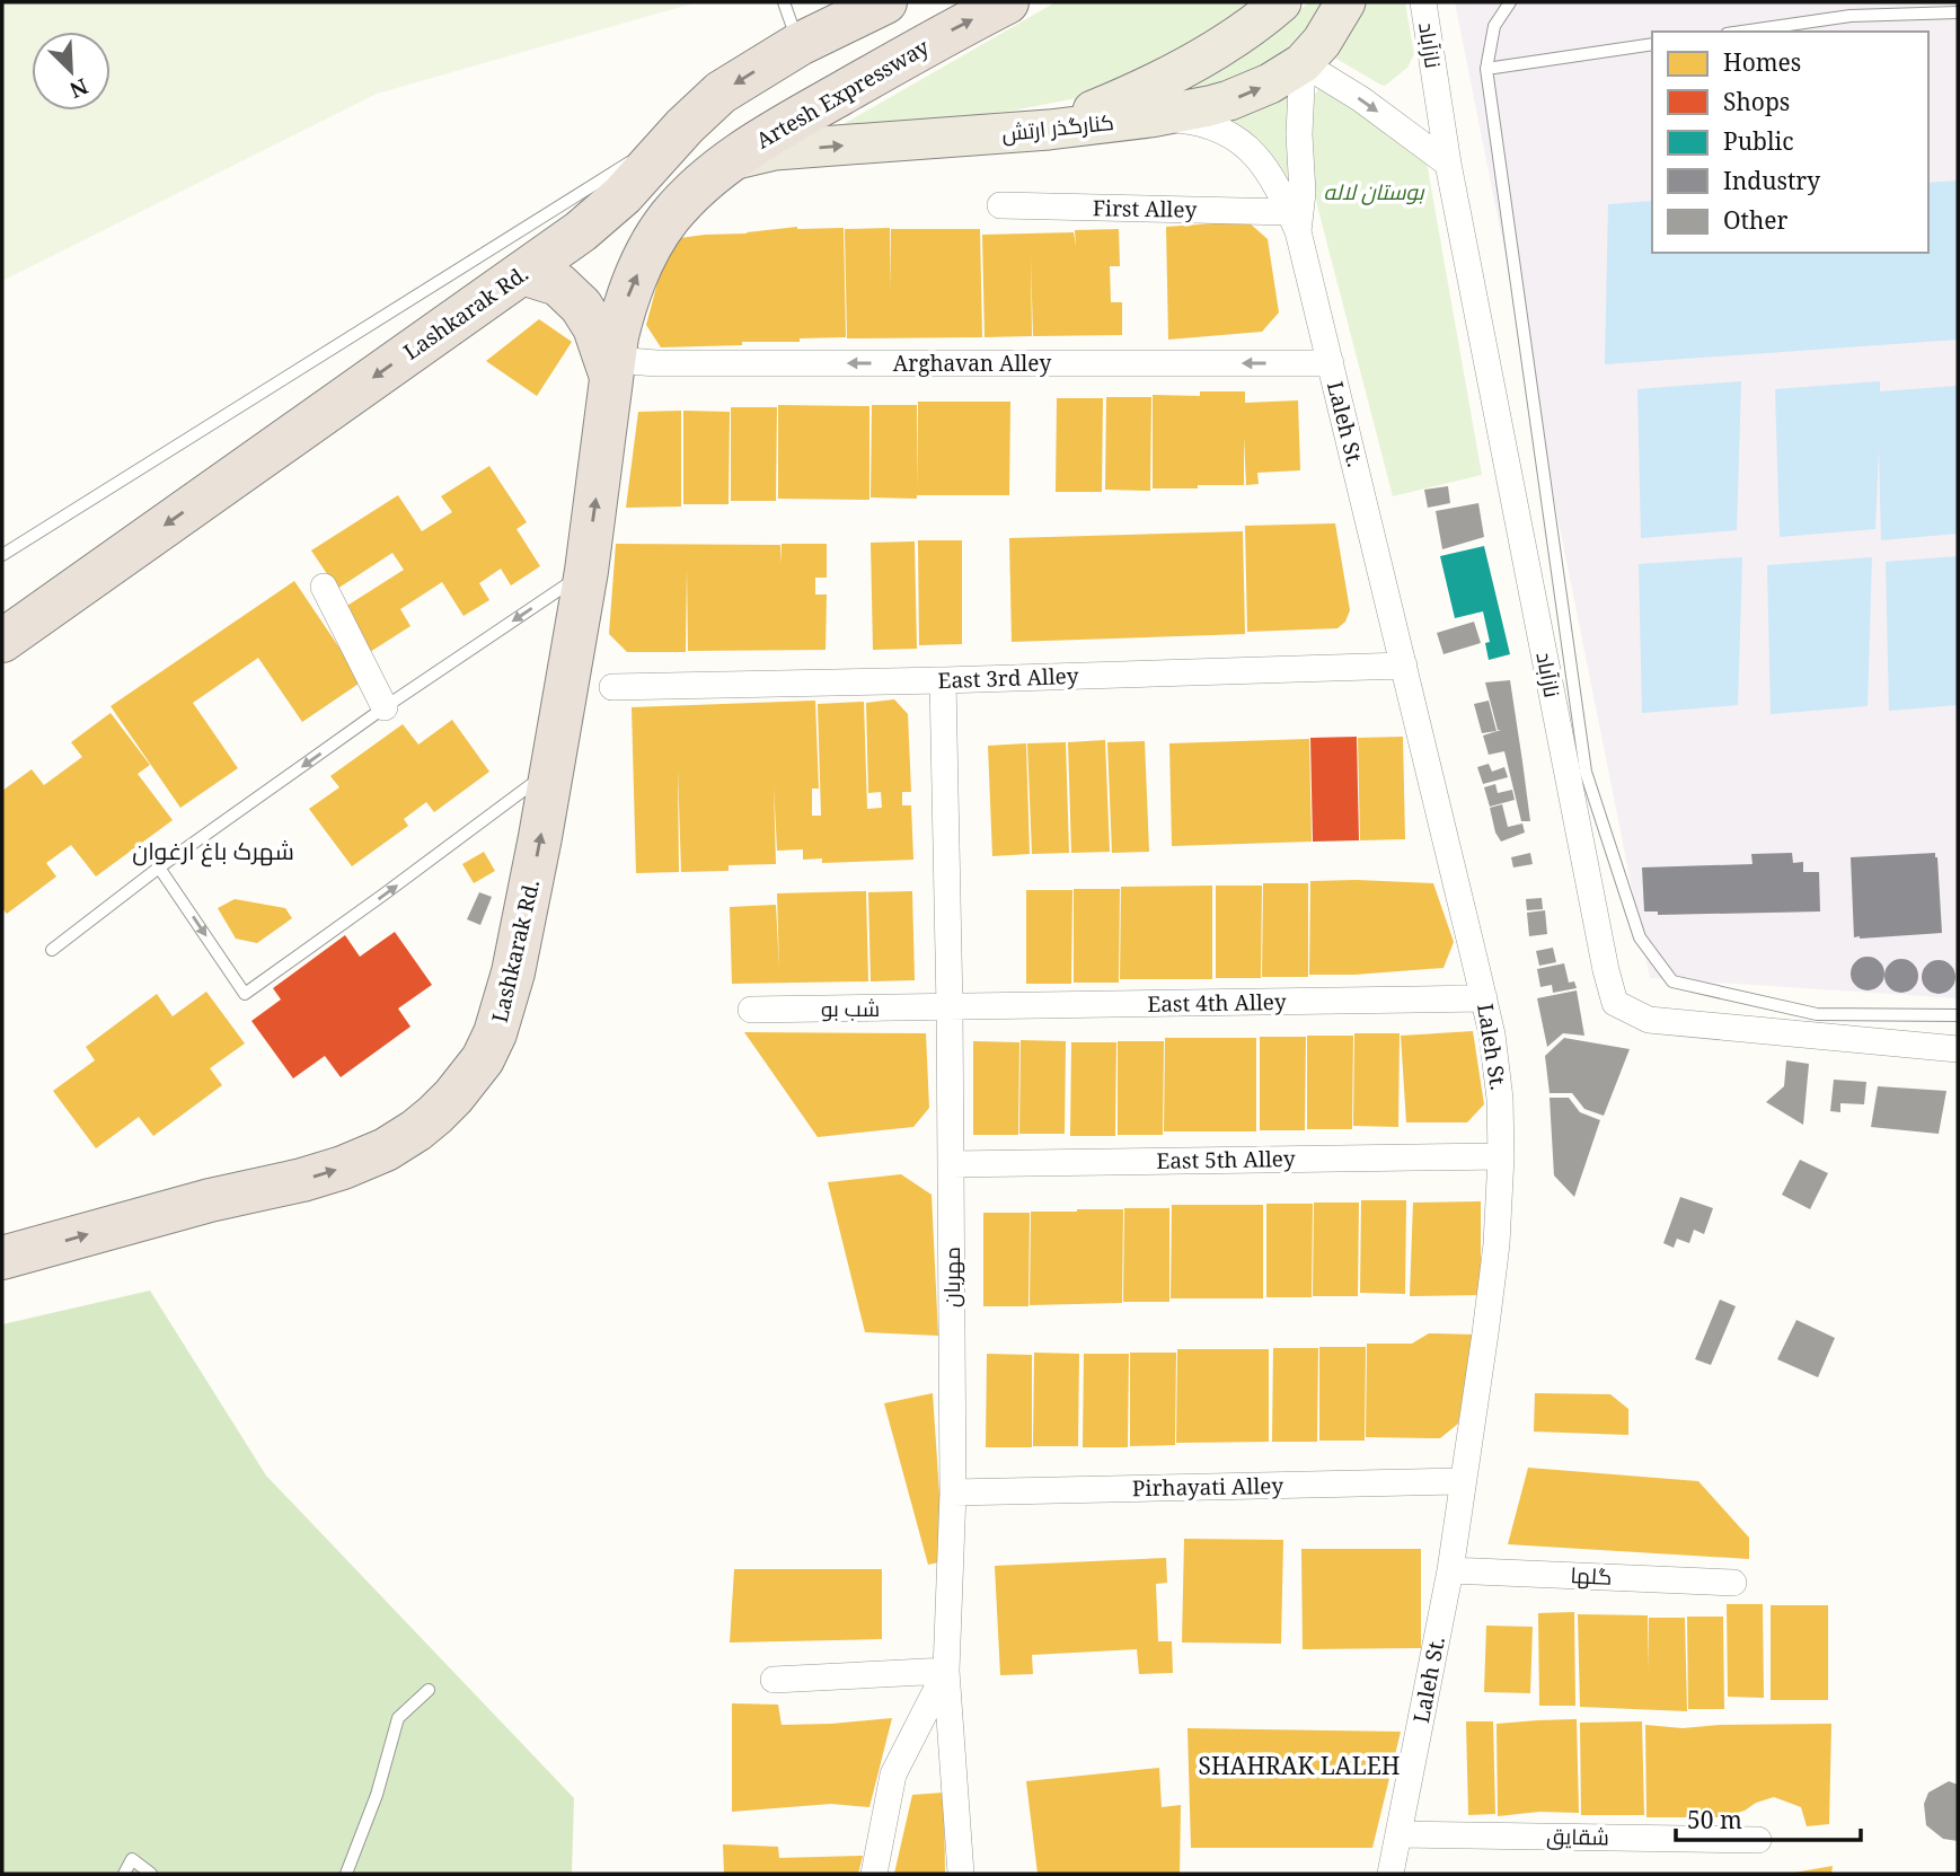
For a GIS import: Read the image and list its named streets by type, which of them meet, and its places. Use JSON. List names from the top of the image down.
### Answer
{
  "streets": {
    "highway": ["Artesh Expressway", "Lashkarak Rd."],
    "main road": ["کنارگذر ارتش"],
    "street": [
      "نازآباد",
      "First Alley",
      "Arghavan Alley",
      "Laleh St.",
      "East 3rd Alley",
      "East 4th Alley",
      "شب بو",
      "East 5th Alley",
      "مهربان",
      "Pirhayati Alley",
      "گلها",
      "شقایق"
    ]
  },
  "crossings": [
    ["Artesh Expressway", "کنارگذر ارتش"],
    ["Artesh Expressway", "Lashkarak Rd."],
    ["کنارگذر ارتش", "Laleh St."],
    ["First Alley", "Laleh St."],
    ["Lashkarak Rd.", "Arghavan Alley"],
    ["Arghavan Alley", "Laleh St."],
    ["Laleh St.", "East 3rd Alley"],
    ["Laleh St.", "East 4th Alley"],
    ["Laleh St.", "East 5th Alley"],
    ["Laleh St.", "Pirhayati Alley"],
    ["Laleh St.", "گلها"],
    ["Laleh St.", "شقایق"],
    ["East 3rd Alley", "مهربان"],
    ["East 4th Alley", "شب بو"],
    ["East 4th Alley", "مهربان"],
    ["شب بو", "مهربان"],
    ["East 5th Alley", "مهربان"],
    ["مهربان", "Pirhayati Alley"]
  ],
  "one_way": ["Arghavan Alley"],
  "districts": ["شهرک باغ ارغوان", "SHAHRAK LALEH"],
  "parks": ["بوستان لاله"],
  "legend": [
    "Homes",
    "Shops",
    "Public",
    "Industry",
    "Other"
  ],
  "scale_bar": "50 m",
  "north": "bottom right"
}
